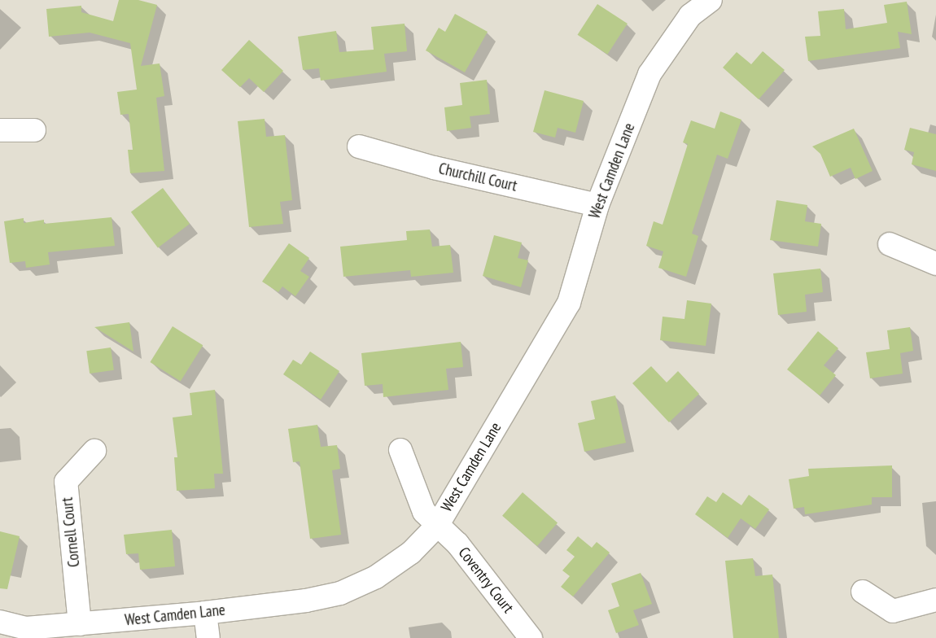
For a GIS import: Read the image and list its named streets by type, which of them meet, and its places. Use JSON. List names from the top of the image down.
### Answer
{
  "streets": {
    "street": [
      "West Camden Lane",
      "Churchill Court",
      "Cornell Court",
      "Coventry Court"
    ]
  },
  "crossings": [
    ["West Camden Lane", "Churchill Court"],
    ["West Camden Lane", "Cornell Court"],
    ["West Camden Lane", "Coventry Court"]
  ]
}
